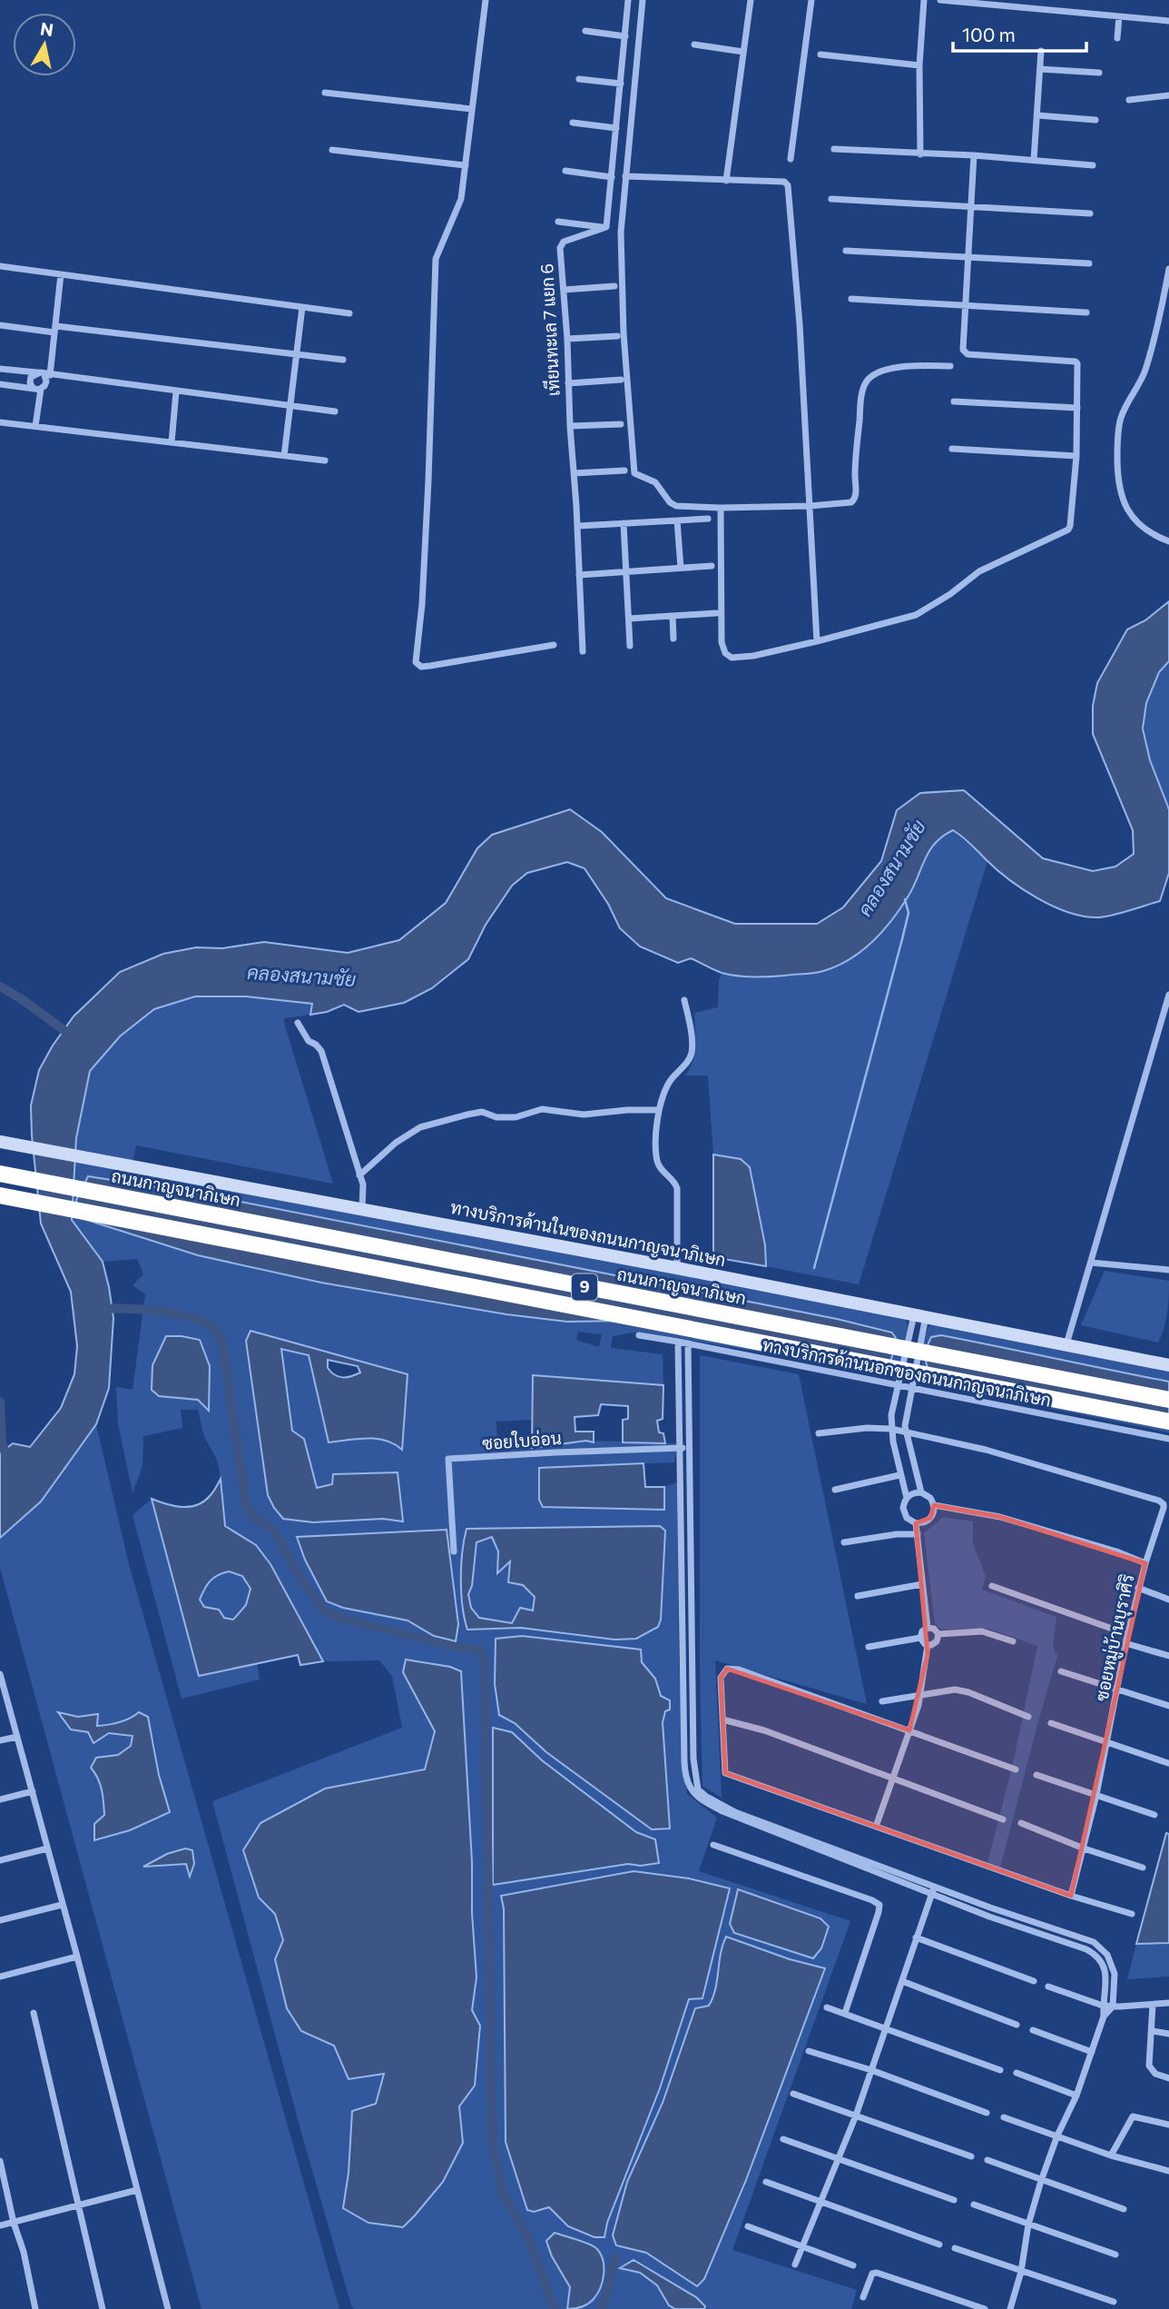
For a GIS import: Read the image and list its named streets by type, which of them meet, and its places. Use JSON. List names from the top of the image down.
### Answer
{
  "streets": {
    "highway": ["ถนนกาญจนาภิเษก", "9"],
    "main road": ["ทางบริการด้านในของถนนกาญจนาภิเษก"],
    "street": [
      "เทียนทะเล 7 แยก 6",
      "ทางบริการด้านนอกของถนนกาญจนาภิเษก",
      "ซอยใบอ่อน",
      "ซอยหมู่บ้านบุราศิริ"
    ]
  },
  "water": ["คลองสนามชัย"],
  "scale_bar": "100 m",
  "north": "top"
}
